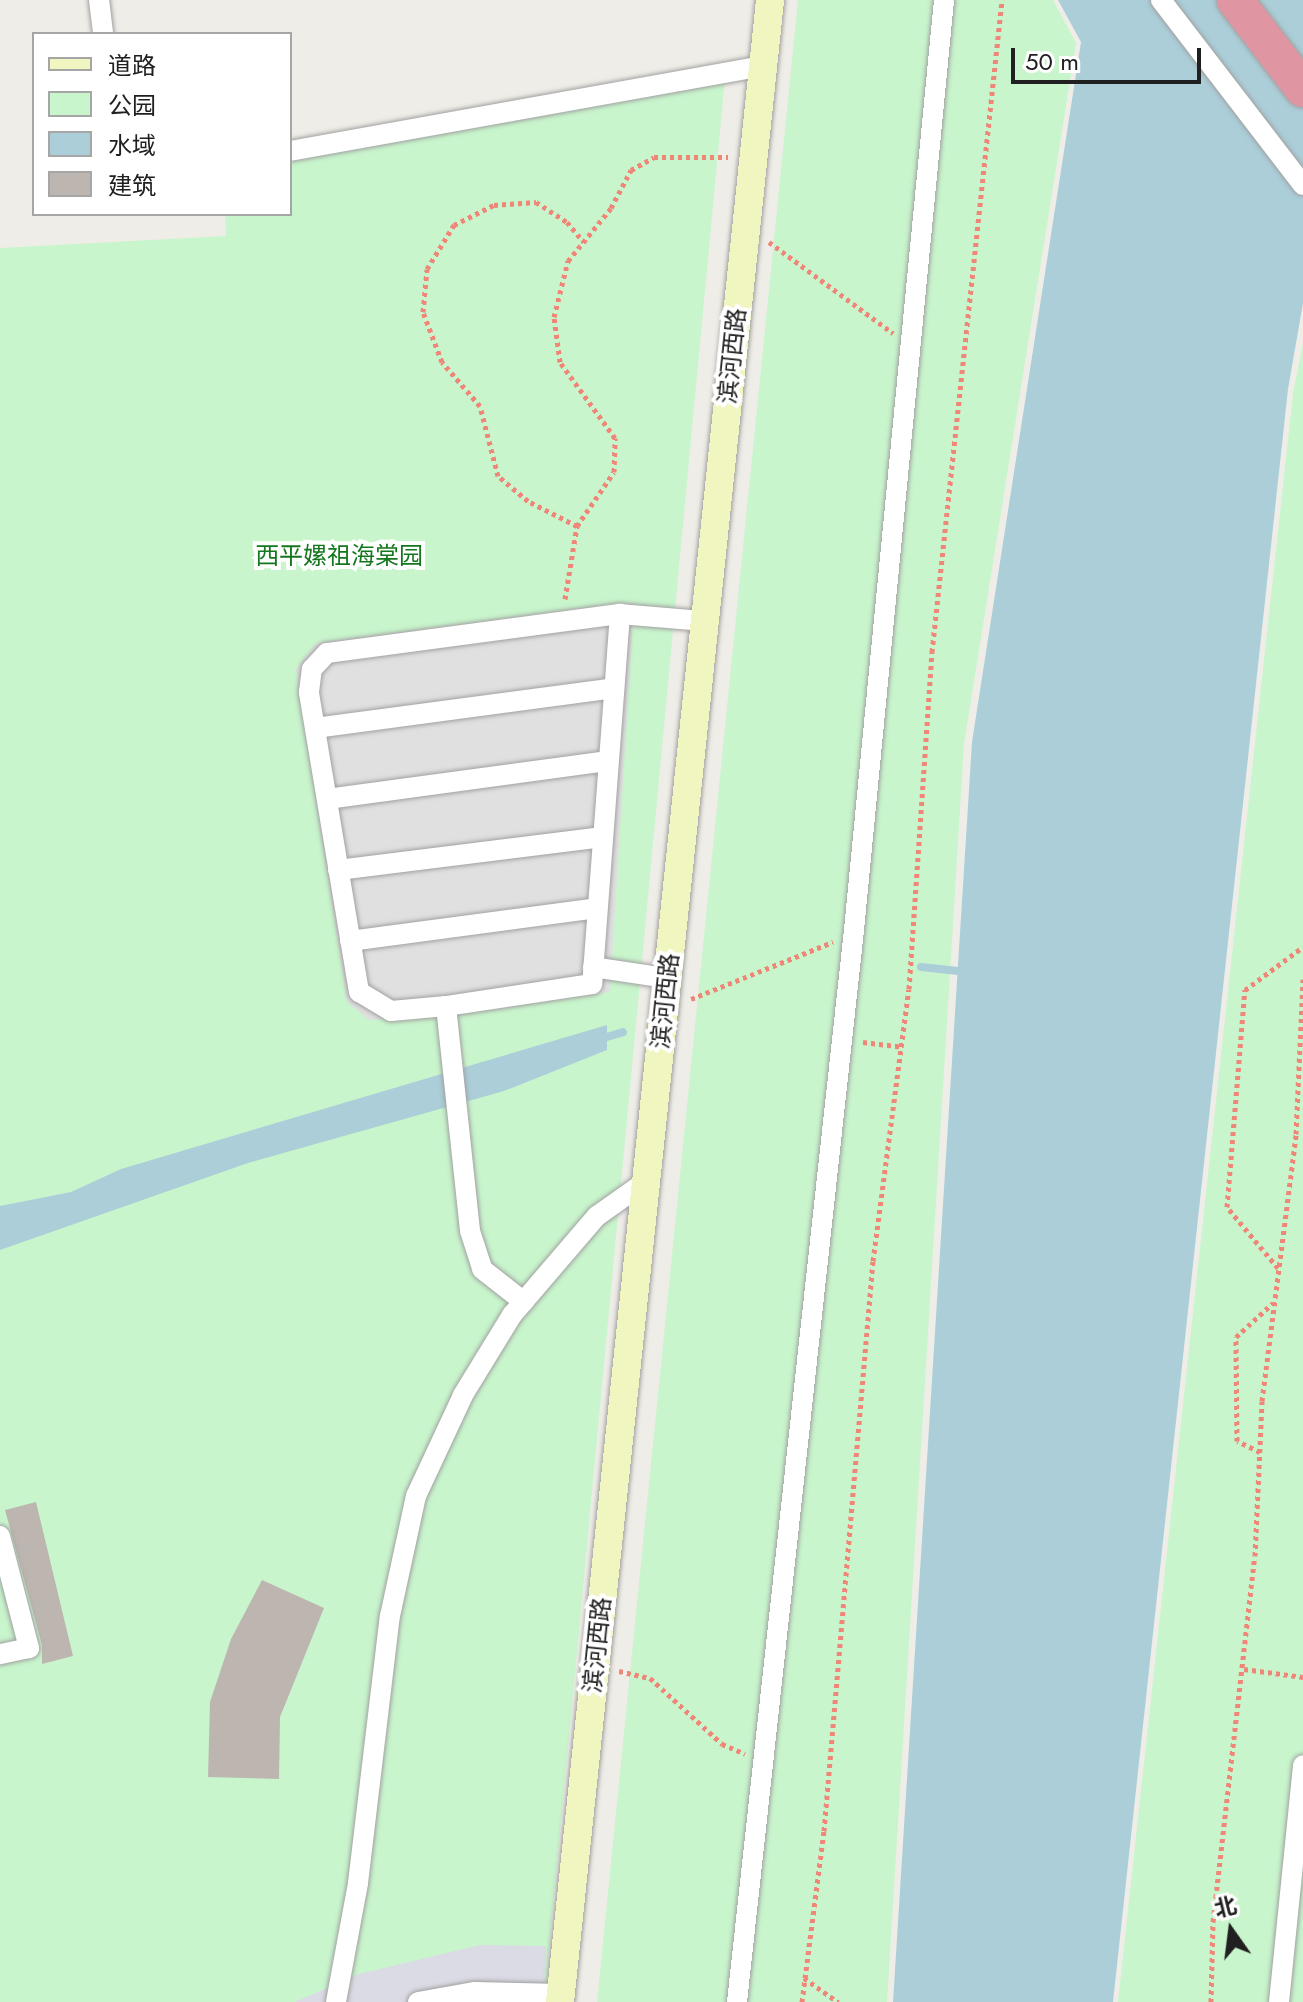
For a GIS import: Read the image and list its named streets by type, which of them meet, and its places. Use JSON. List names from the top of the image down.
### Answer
{
  "streets": {
    "street": ["滨河西路"]
  },
  "parks": ["西平嫘祖海棠园"],
  "legend": [
    "道路",
    "公园",
    "水域",
    "建筑"
  ],
  "scale_bar": "50 m",
  "north": "top"
}
